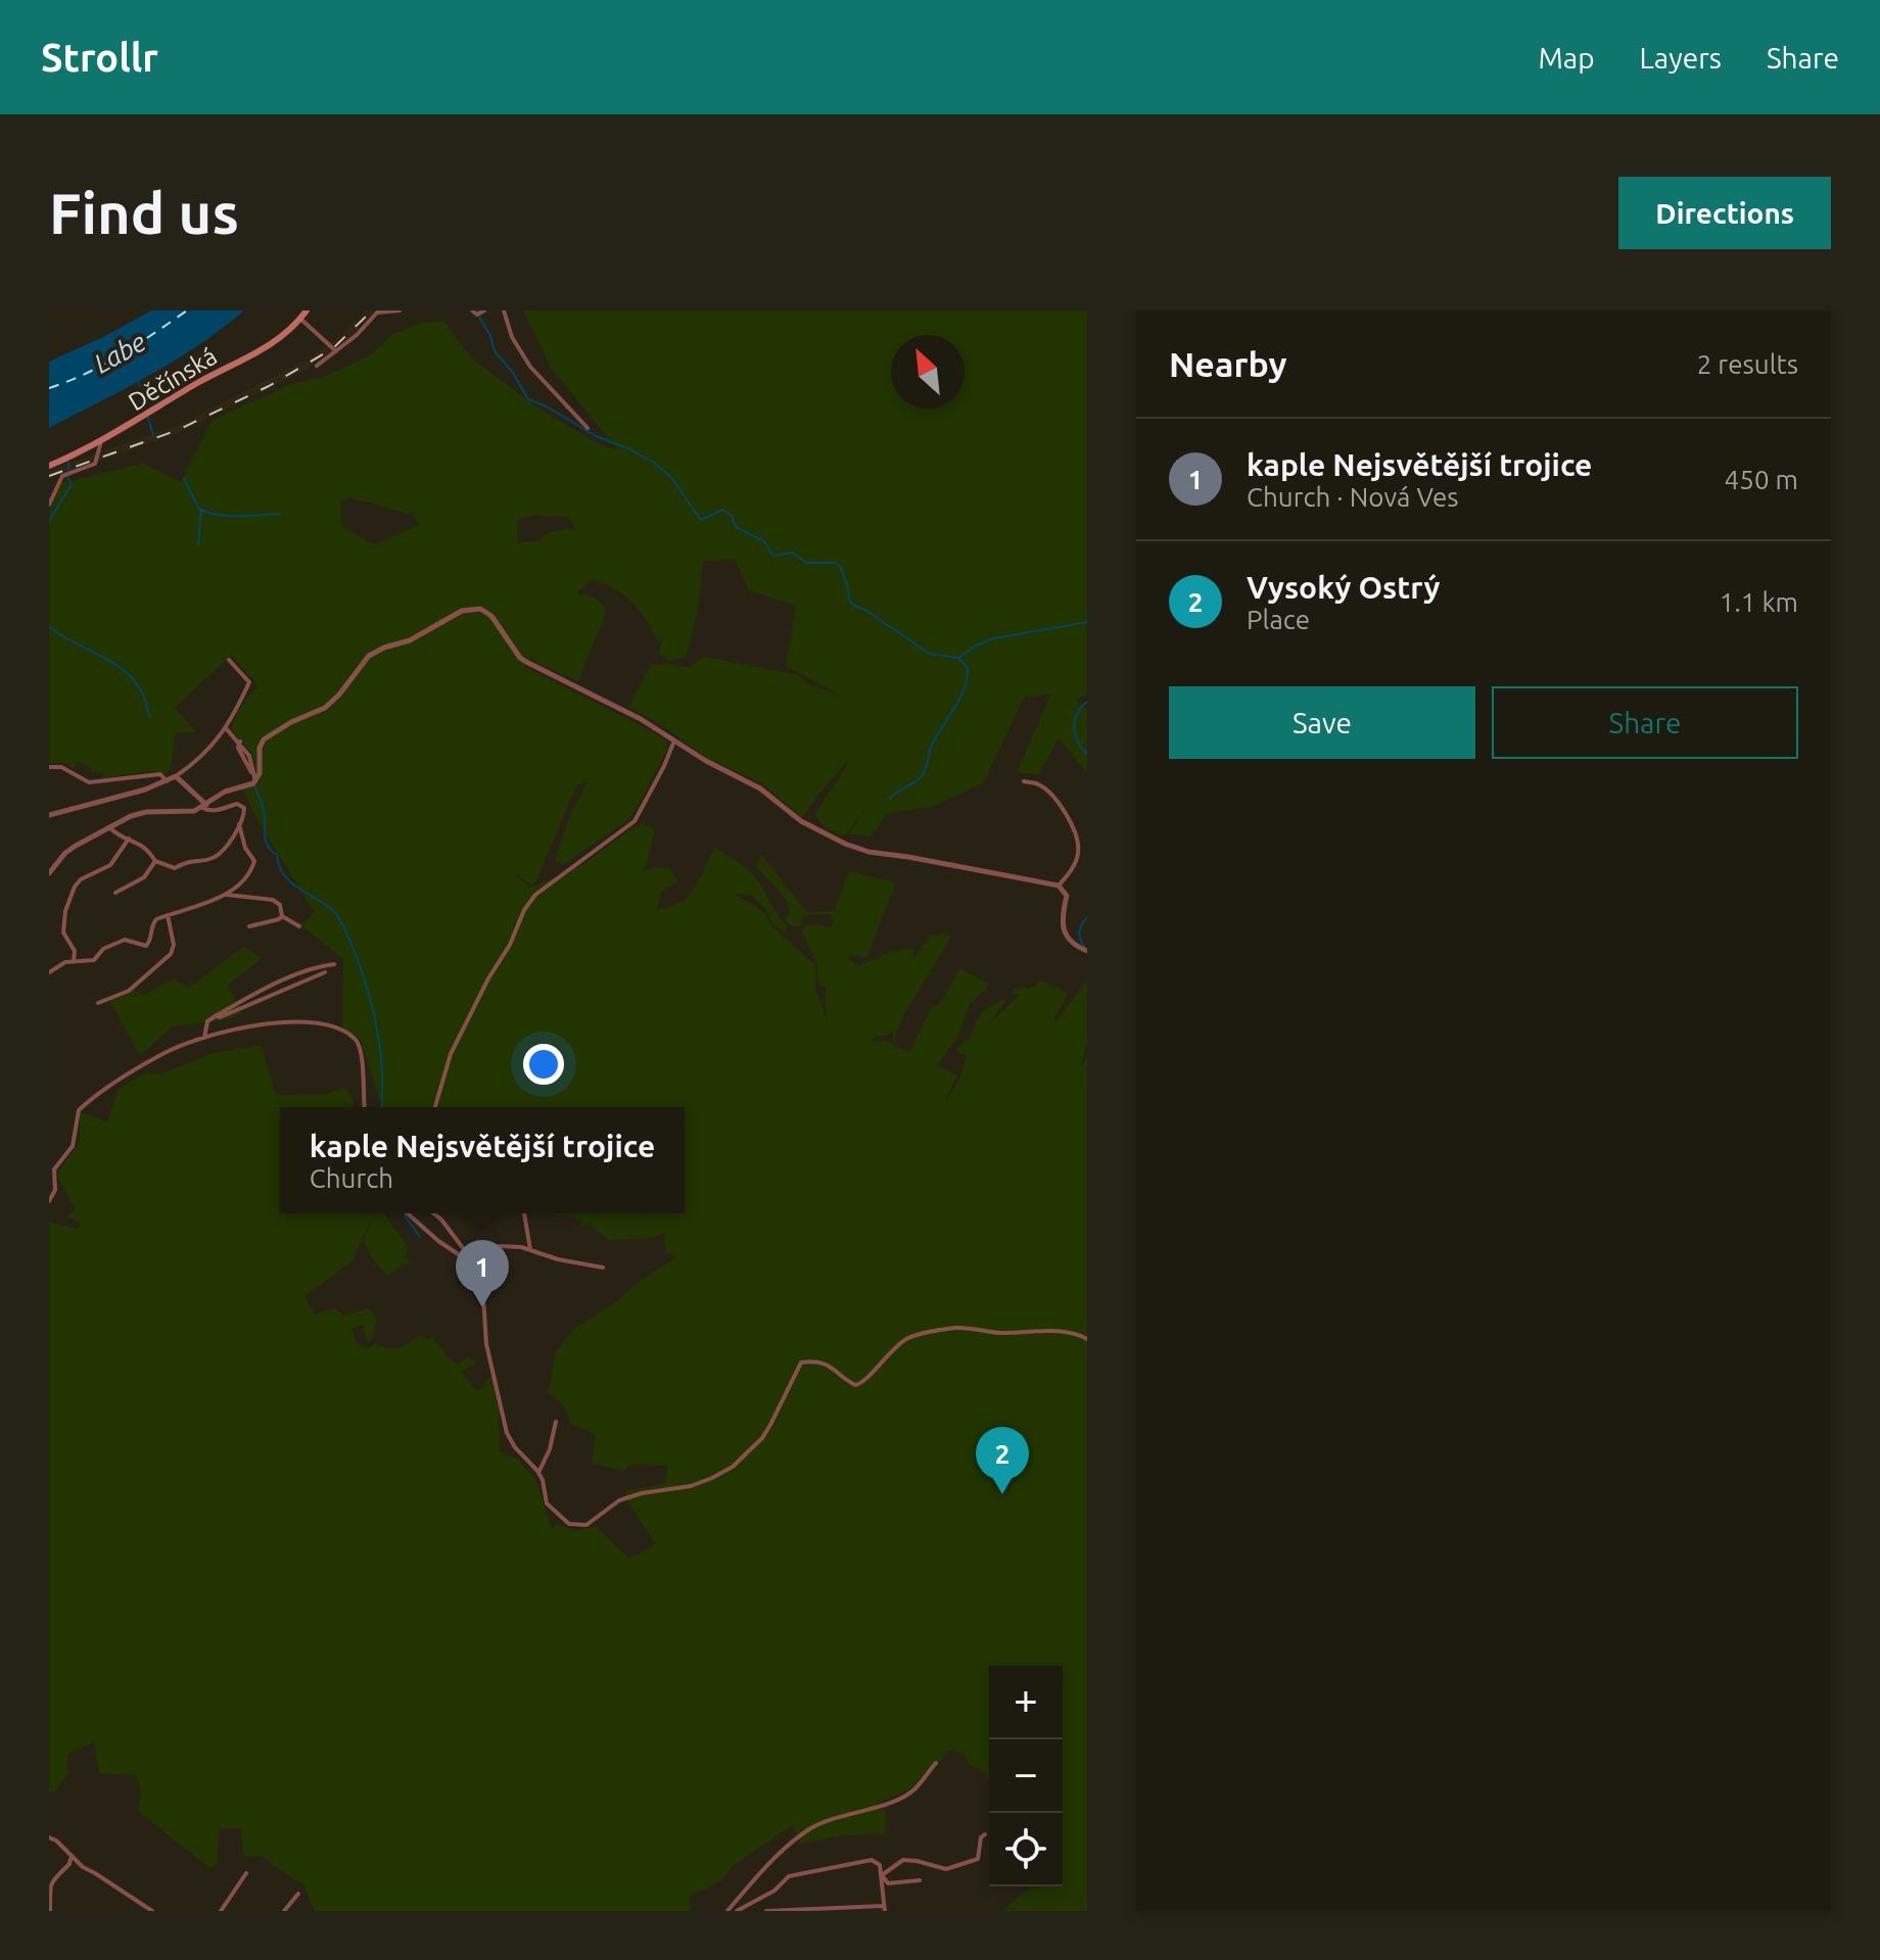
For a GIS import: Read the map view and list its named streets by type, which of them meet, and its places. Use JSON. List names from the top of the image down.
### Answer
{
  "streets": {
    "main road": ["Děčínská"]
  },
  "water": ["Labe"],
  "north": "top left",
  "page": {
    "header": "Strollr",
    "nav": ["Map", "Layers", "Share"],
    "buttons": [
      "Directions",
      ["Save", "Share"]
    ],
    "title": "Find us",
    "heading": ["Nearby", "2 results"],
    "list": [
      {
        "mark": "1",
        "name": "kaple Nejsvětější trojice",
        "note": "Church · Nová Ves",
        "value": "450 m"
      },
      {
        "mark": "2",
        "name": "Vysoký Ostrý",
        "note": "Place",
        "value": "1.1 km"
      }
    ],
    "popup": ["kaple Nejsvětější trojice", "Church"],
    "pins": ["1", "2"],
    "map_buttons": ["+", "−"]
  }
}
